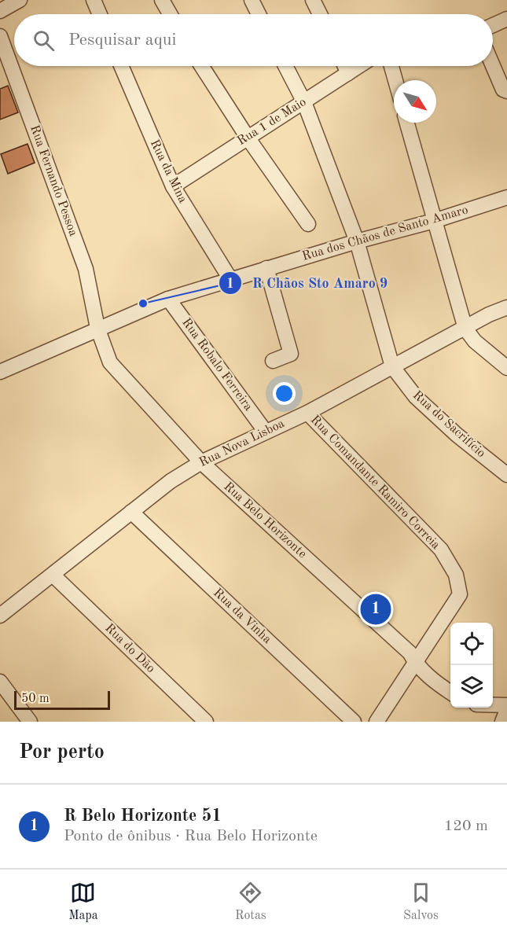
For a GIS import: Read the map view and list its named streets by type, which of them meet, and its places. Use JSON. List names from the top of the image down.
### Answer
{
  "streets": {
    "street": [
      "Rua 1 de Maio",
      "Rua da Mina",
      "Rua Fernando Pessoa",
      "Rua dos Chãos de Santo Amaro",
      "Rua Robalo Ferreira",
      "Rua do Sacrifício",
      "Rua Nova Lisboa",
      "Rua Comandante Ramiro Correia",
      "Rua Belo Horizonte",
      "Rua da Vinha",
      "Rua do Dão"
    ]
  },
  "crossings": [
    ["Rua 1 de Maio", "Rua da Mina"],
    ["Rua 1 de Maio", "Rua do Sacrifício"],
    ["Rua da Mina", "Rua dos Chãos de Santo Amaro"],
    ["Rua Fernando Pessoa", "Rua dos Chãos de Santo Amaro"],
    ["Rua Fernando Pessoa", "Rua Belo Horizonte"],
    ["Rua dos Chãos de Santo Amaro", "Rua Robalo Ferreira"],
    ["Rua dos Chãos de Santo Amaro", "Rua do Sacrifício"],
    ["Rua dos Chãos de Santo Amaro", "Rua Belo Horizonte"],
    ["Rua Robalo Ferreira", "Rua Nova Lisboa"],
    ["Rua do Sacrifício", "Rua Nova Lisboa"],
    ["Rua Nova Lisboa", "Rua Comandante Ramiro Correia"],
    ["Rua Nova Lisboa", "Rua Belo Horizonte"],
    ["Rua Nova Lisboa", "Rua da Vinha"],
    ["Rua Nova Lisboa", "Rua do Dão"],
    ["Rua Comandante Ramiro Correia", "Rua Belo Horizonte"]
  ],
  "places": ["R Chãos Sto Amaro 9"],
  "scale_bar": "50 m",
  "north": "bottom right",
  "page": {
    "search": "Pesquisar aqui",
    "pins": "1",
    "scale": "50 m",
    "heading": "Por perto",
    "list": [
      {
        "mark": "1",
        "name": "R Belo Horizonte 51",
        "note": "Ponto de ônibus · Rua Belo Horizonte",
        "value": "120 m"
      }
    ],
    "nav": ["Mapa", "Rotas", "Salvos"]
  }
}
